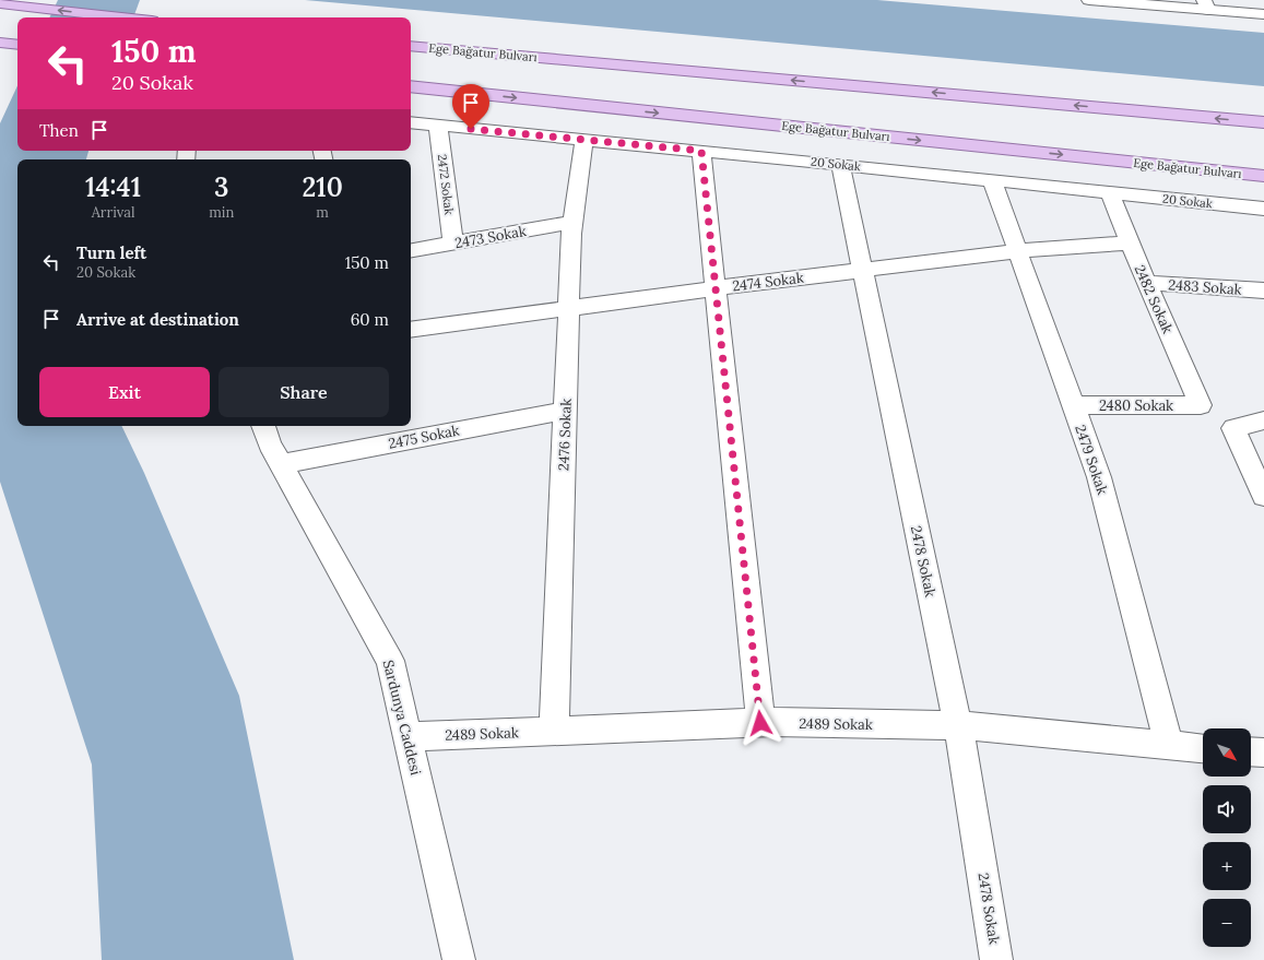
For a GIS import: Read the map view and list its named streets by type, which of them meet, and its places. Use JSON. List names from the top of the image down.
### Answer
{
  "streets": {
    "main road": ["Ege Bağatur Bulvarı"],
    "street": [
      "20 Sokak",
      "2472 Sokak",
      "2473 Sokak",
      "2474 Sokak",
      "2483 Sokak",
      "2482 Sokak",
      "2480 Sokak",
      "2476 Sokak",
      "2475 Sokak",
      "2479 Sokak",
      "2478 Sokak",
      "Sardunya Caddesi",
      "2489 Sokak"
    ]
  },
  "crossings": [
    ["20 Sokak", "2472 Sokak"],
    ["20 Sokak", "2482 Sokak"],
    ["20 Sokak", "2476 Sokak"],
    ["20 Sokak", "2479 Sokak"],
    ["20 Sokak", "2478 Sokak"],
    ["2472 Sokak", "2473 Sokak"],
    ["2473 Sokak", "2476 Sokak"],
    ["2474 Sokak", "2482 Sokak"],
    ["2474 Sokak", "2476 Sokak"],
    ["2474 Sokak", "2479 Sokak"],
    ["2474 Sokak", "2478 Sokak"],
    ["2483 Sokak", "2482 Sokak"],
    ["2482 Sokak", "2480 Sokak"],
    ["2480 Sokak", "2479 Sokak"],
    ["2476 Sokak", "2475 Sokak"],
    ["2476 Sokak", "2489 Sokak"],
    ["2475 Sokak", "Sardunya Caddesi"],
    ["2479 Sokak", "2489 Sokak"],
    ["2478 Sokak", "2489 Sokak"],
    ["Sardunya Caddesi", "2489 Sokak"]
  ],
  "north": "bottom right",
  "page": {
    "turn": ["150 m", "20 Sokak"],
    "then": "Then",
    "eta": [
      "14:41",
      "Arrival",
      "3",
      "min",
      "210",
      "m"
    ],
    "list": [
      {
        "name": "Turn left",
        "note": "20 Sokak",
        "value": "150 m"
      },
      {
        "name": "Arrive at destination",
        "value": "60 m"
      }
    ],
    "buttons": ["Exit", "Share"],
    "map_buttons": ["+", "−"]
  }
}
